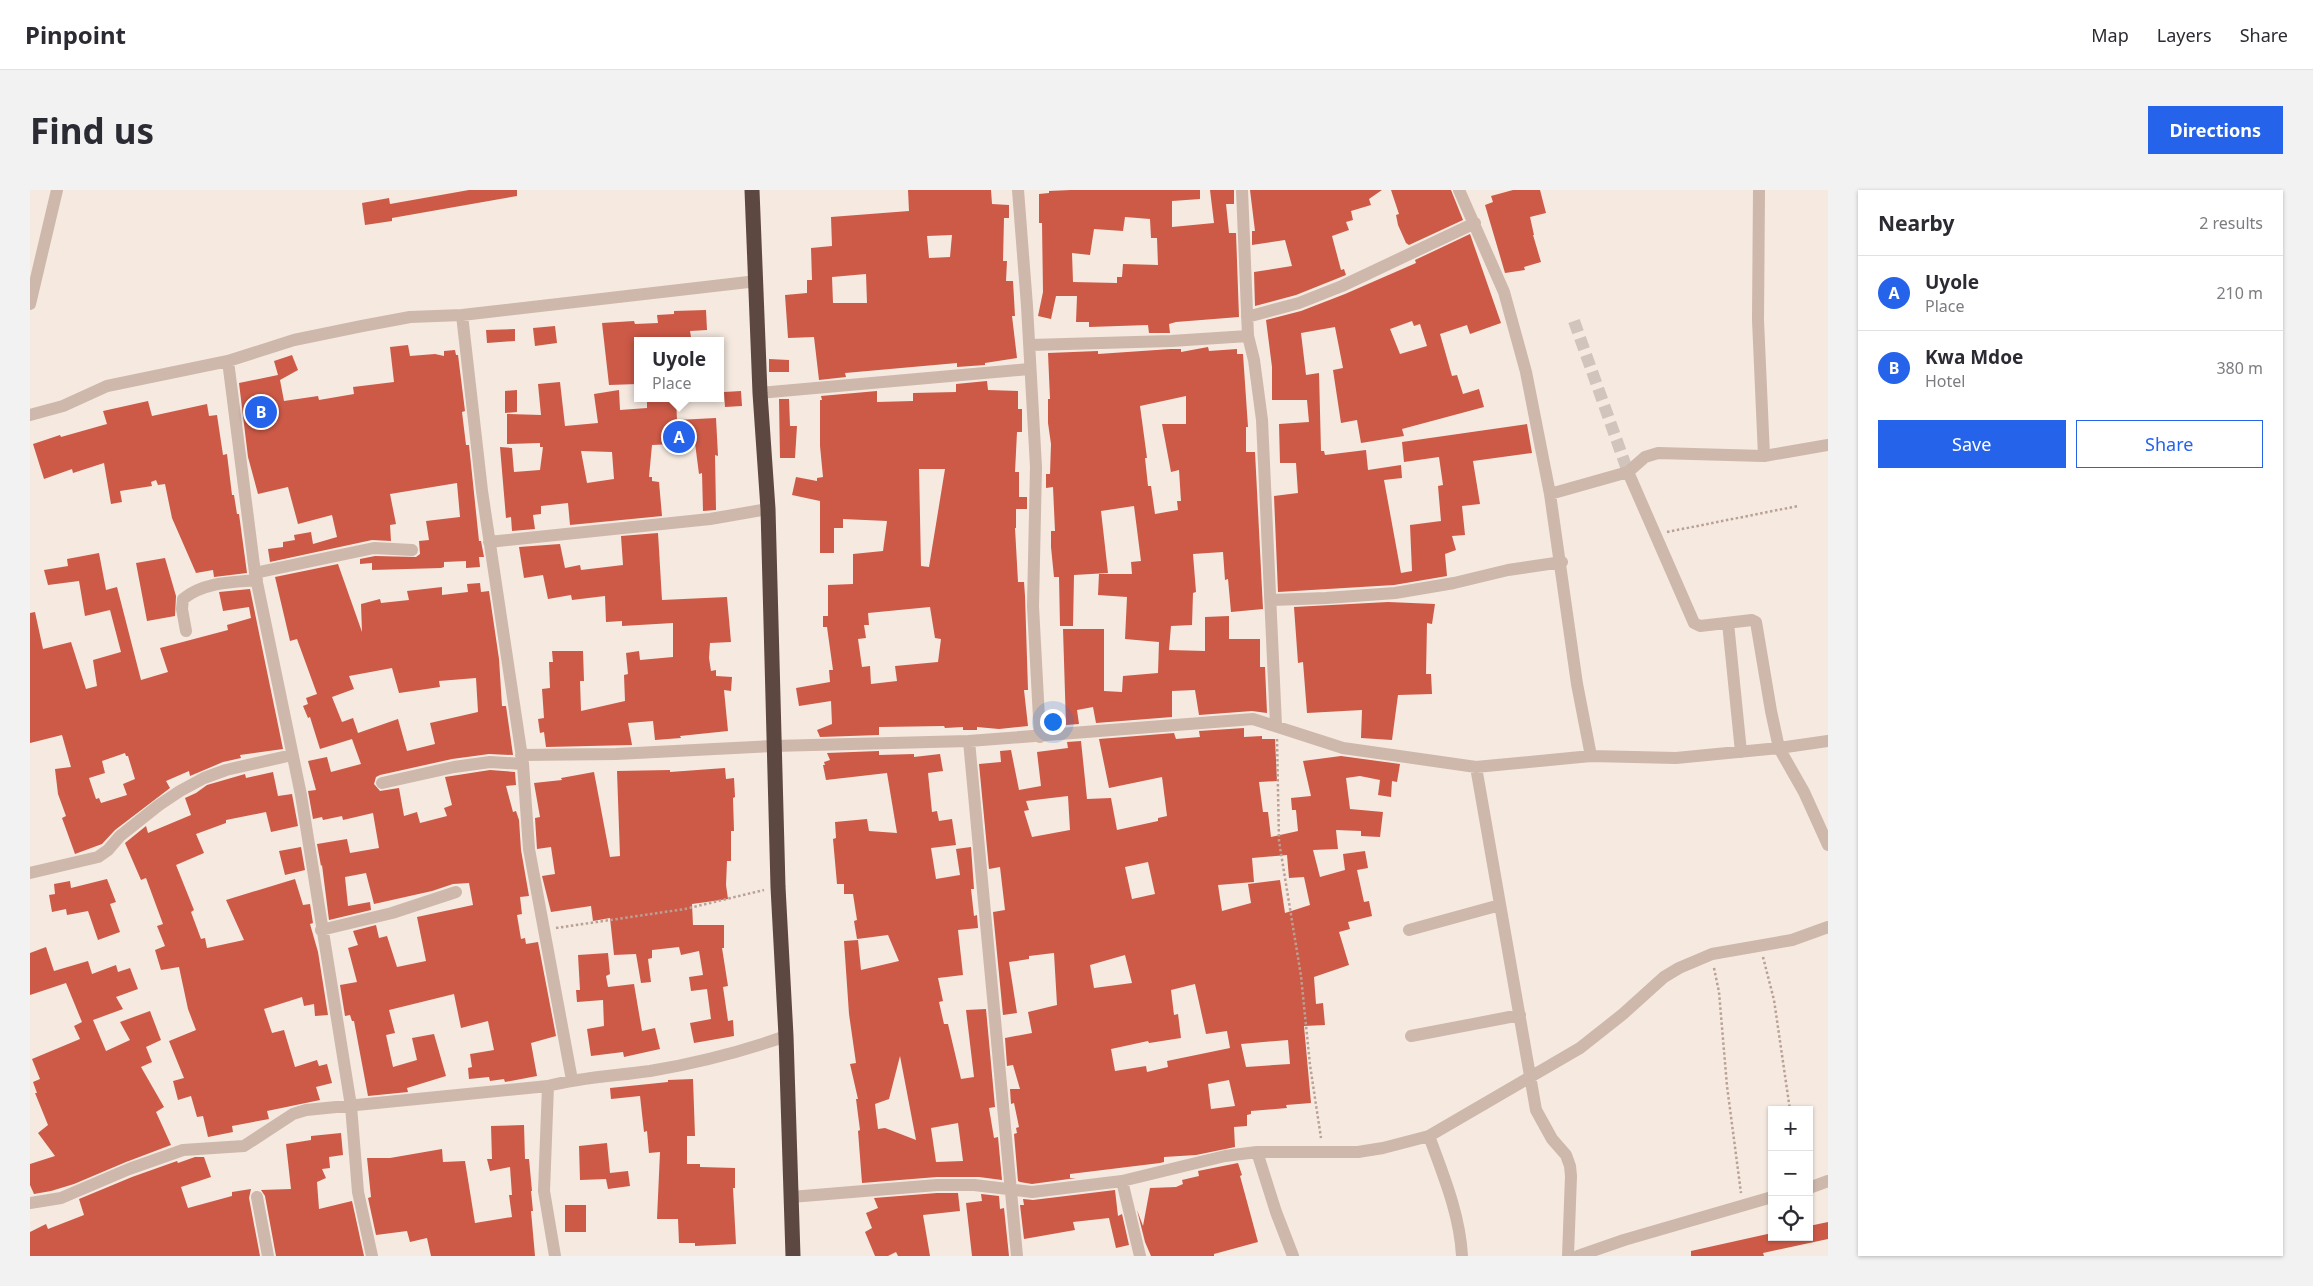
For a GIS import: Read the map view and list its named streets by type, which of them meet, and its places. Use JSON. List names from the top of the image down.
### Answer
{
  "page": {
    "header": "Pinpoint",
    "nav": ["Map", "Layers", "Share"],
    "buttons": [
      "Directions",
      ["Save", "Share"]
    ],
    "title": "Find us",
    "heading": ["Nearby", "2 results"],
    "list": [
      {
        "mark": "A",
        "name": "Uyole",
        "note": "Place",
        "value": "210 m"
      },
      {
        "mark": "B",
        "name": "Kwa Mdoe",
        "note": "Hotel",
        "value": "380 m"
      }
    ],
    "popup": ["Uyole", "Place"],
    "pins": ["B", "A"],
    "map_buttons": ["+", "−"]
  }
}
